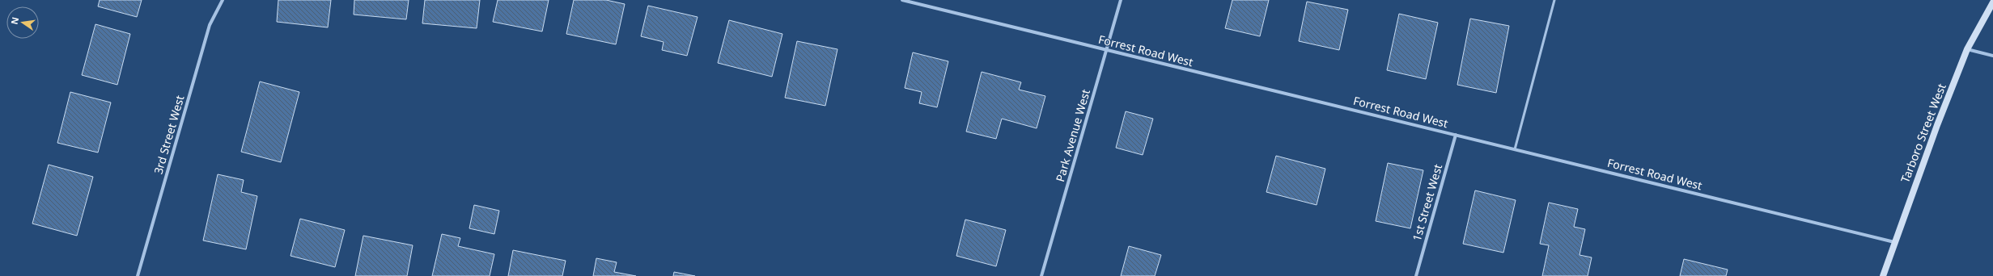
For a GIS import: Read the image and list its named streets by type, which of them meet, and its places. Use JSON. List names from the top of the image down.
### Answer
{
  "streets": {
    "main road": ["Tarboro Street West"],
    "street": [
      "Forrest Road West",
      "3rd Street West",
      "Park Avenue West",
      "1st Street West"
    ]
  },
  "crossings": [
    ["Forrest Road West", "Tarboro Street West"],
    ["Forrest Road West", "Park Avenue West"],
    ["Forrest Road West", "1st Street West"]
  ],
  "north": "left"
}
